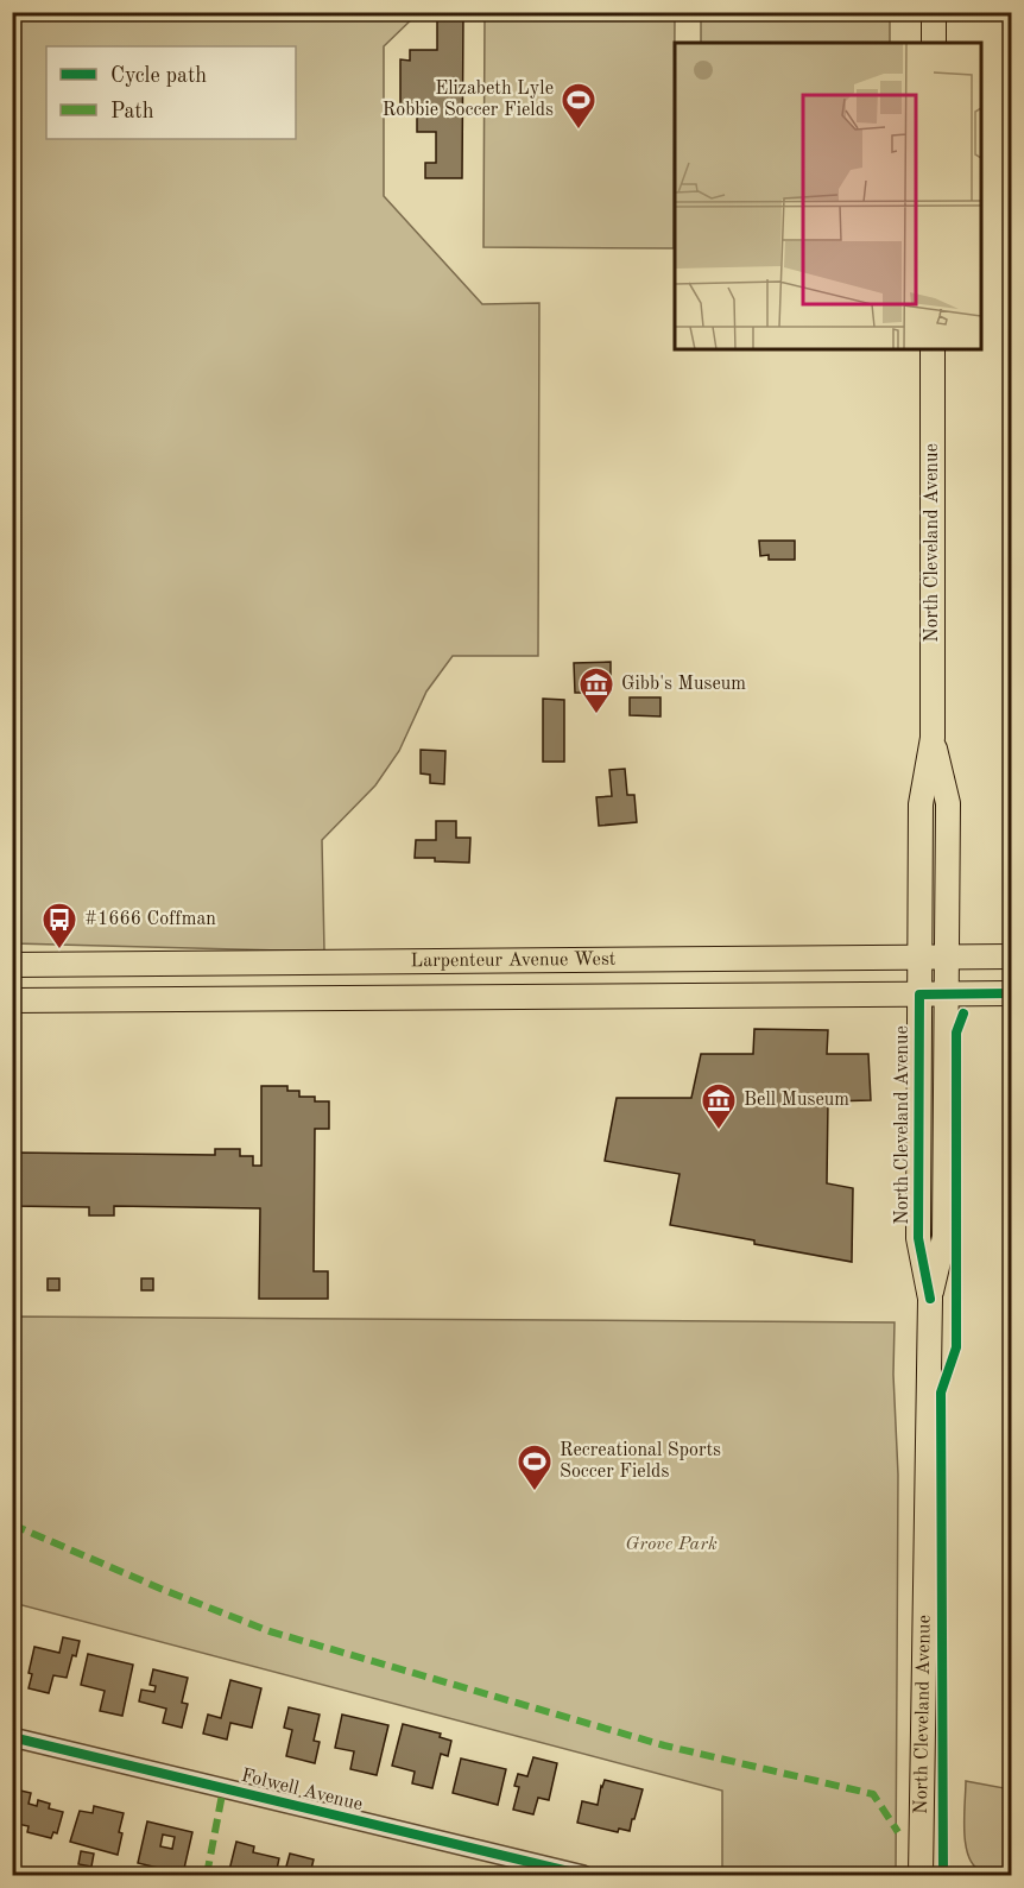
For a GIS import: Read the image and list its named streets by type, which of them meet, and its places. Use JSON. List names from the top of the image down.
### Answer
{
  "streets": {
    "main road": ["North Cleveland Avenue", "Larpenteur Avenue West"],
    "street": ["Folwell Avenue"]
  },
  "crossings": [
    ["North Cleveland Avenue", "Larpenteur Avenue West"]
  ],
  "parks": ["Grove Park"],
  "places": {
    "sports": ["Elizabeth Lyle Robbie Soccer Fields", "Recreational Sports Soccer Fields"],
    "museum": ["Gibb's Museum", "Bell Museum"],
    "bus stop": ["#1666 Coffman"]
  },
  "legend": ["Cycle path", "Path"]
}
